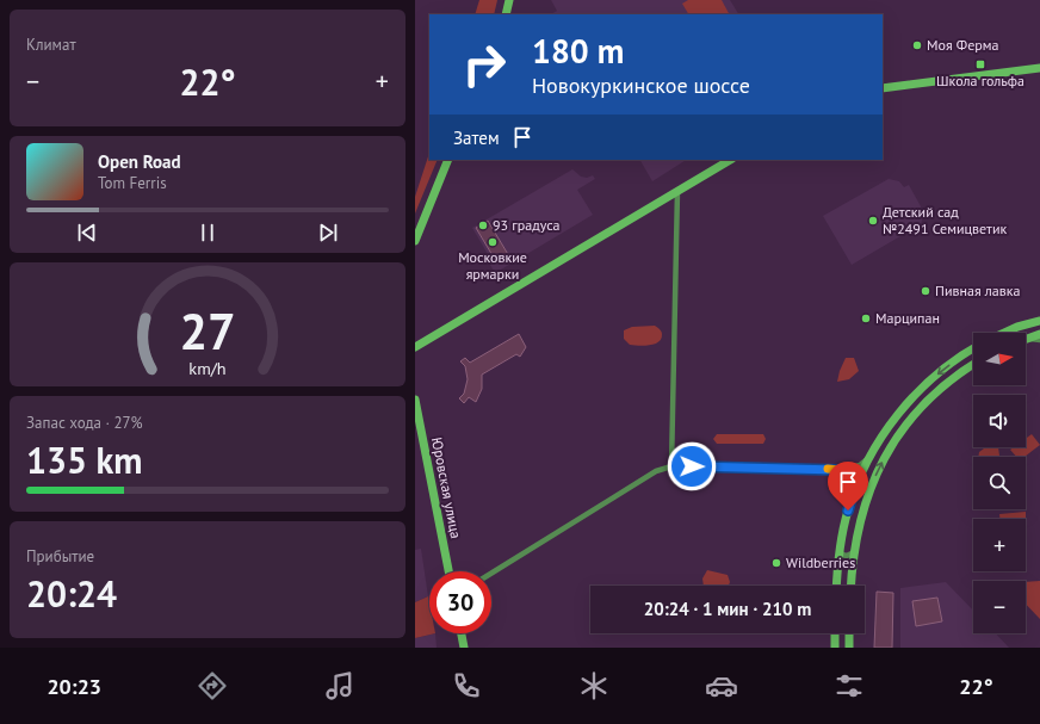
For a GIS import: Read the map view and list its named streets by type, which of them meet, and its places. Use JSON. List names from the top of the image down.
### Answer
{
  "streets": {
    "street": ["Юровская улица"]
  },
  "places": {
    "other": [
      "Моя Ферма",
      "Детский сад №2491 Семицветик",
      "93 градуса",
      "Московкие ярмарки",
      "Пивная лавка",
      "Марципан",
      "Wildberries"
    ],
    "transit": ["Школа гольфа"]
  },
  "north": "right",
  "page": {
    "tile": [
      "Климат",
      ["Запас хода · 27%", "135 km"],
      ["Прибытие", "20:24"]
    ],
    "turn": ["180 m", "Новокуркинское шоссе"],
    "heat": ["−", "22°", "+"],
    "then": "Затем",
    "song": ["Open Road", "Tom Ferris"],
    "map_buttons": ["+", "−"],
    "limit": "30",
    "trip": "20:24 · 1 мин · 210 m",
    "tabs": ["20:23", "22°"],
    "gauge": ["27", "km/h"]
  }
}
